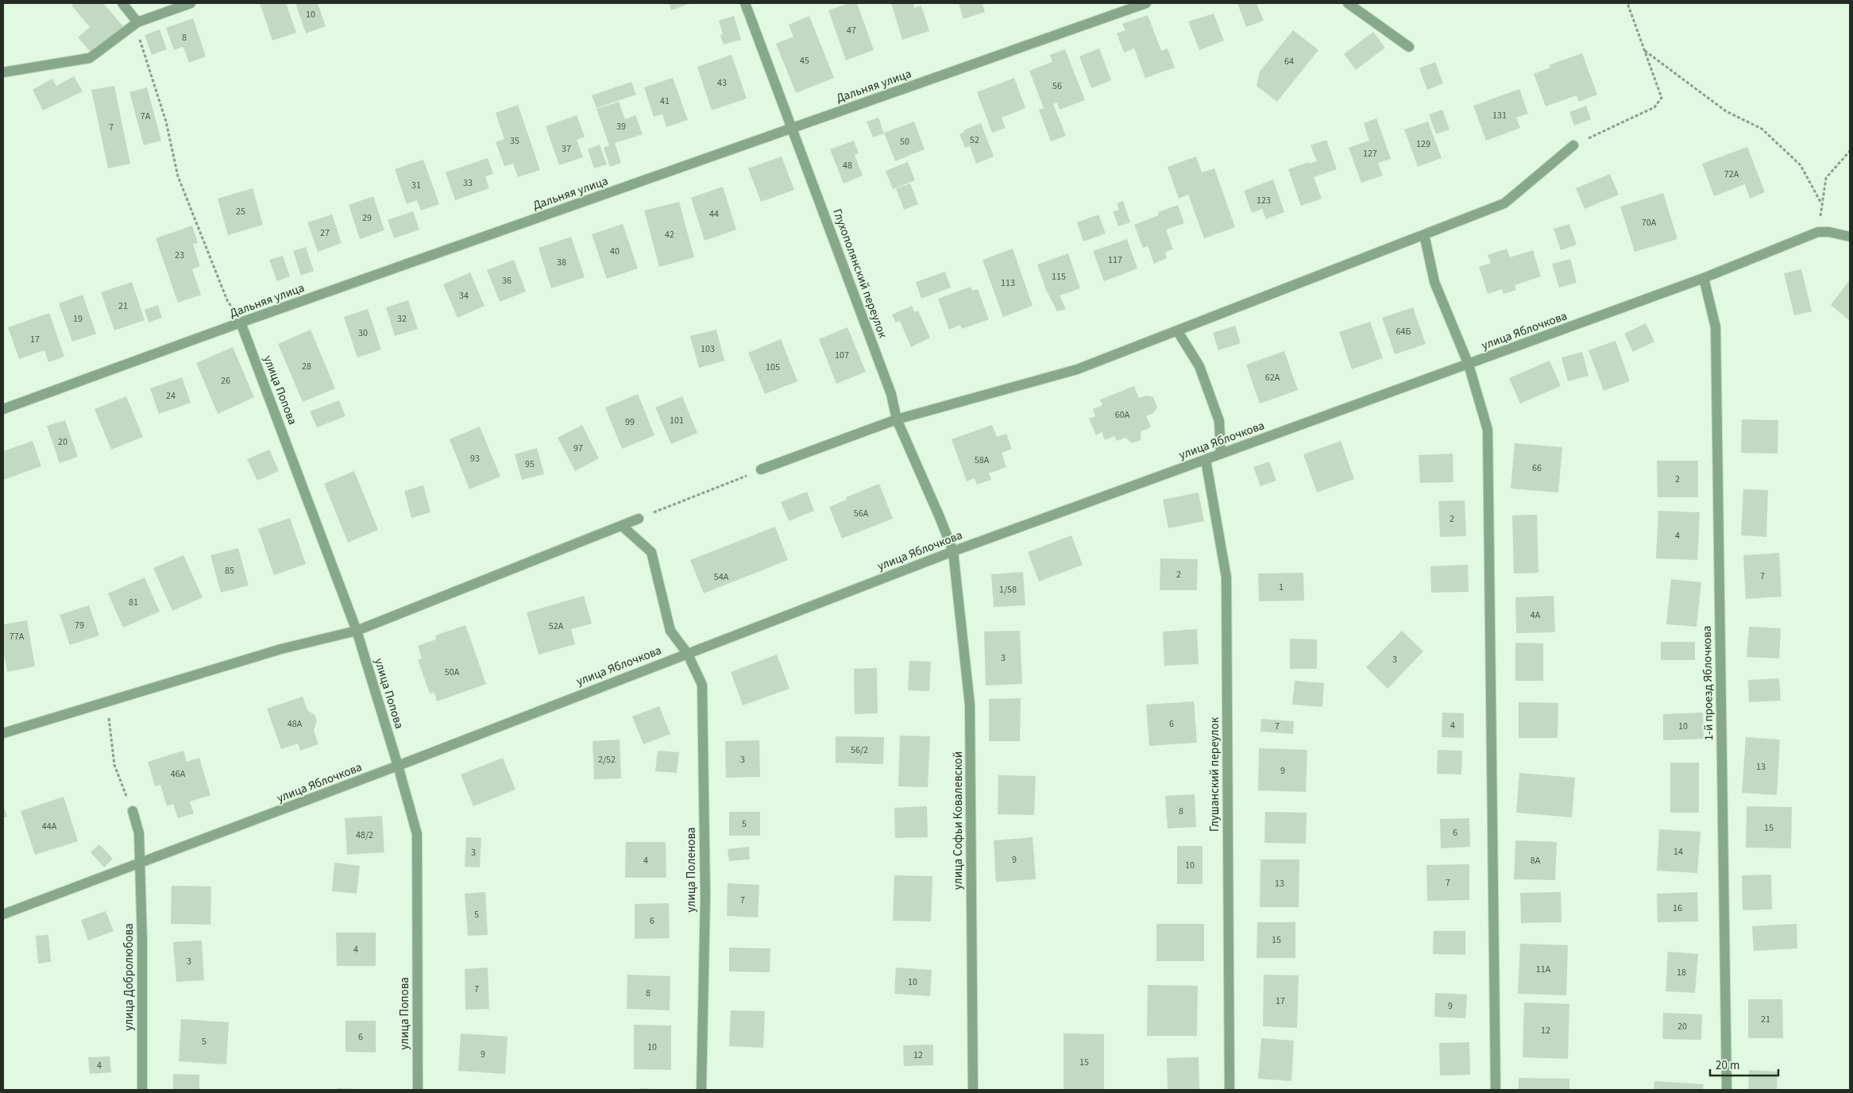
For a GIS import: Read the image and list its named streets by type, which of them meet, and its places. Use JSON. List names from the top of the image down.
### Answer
{
  "streets": {
    "street": [
      "Дальняя улица",
      "Глухополянский переулок",
      "улица Яблочкова",
      "улица Попова",
      "1-й проезд Яблочкова",
      "Глушанский переулок",
      "улица Софьи Ковалевской",
      "улица Поленова",
      "улица Добролюбова"
    ]
  },
  "crossings": [
    ["Дальняя улица", "Глухополянский переулок"],
    ["Дальняя улица", "улица Попова"],
    ["Глухополянский переулок", "улица Яблочкова"],
    ["Глухополянский переулок", "улица Софьи Ковалевской"],
    ["улица Яблочкова", "улица Попова"],
    ["улица Яблочкова", "1-й проезд Яблочкова"],
    ["улица Яблочкова", "Глушанский переулок"],
    ["улица Яблочкова", "улица Софьи Ковалевской"],
    ["улица Яблочкова", "улица Поленова"],
    ["улица Яблочкова", "улица Добролюбова"]
  ],
  "house_numbers": [
    "10",
    "47",
    "8",
    "45",
    "64",
    "43",
    "56",
    "41",
    "131",
    "7А",
    "39",
    "7",
    "52",
    "35",
    "50",
    "129",
    "37",
    "127",
    "48",
    "72А",
    "33",
    "31",
    "123",
    "25",
    "44",
    "29",
    "70А",
    "27",
    "42",
    "40",
    "23",
    "117",
    "38",
    "115",
    "36",
    "113",
    "34",
    "21",
    "19",
    "32",
    "64Б",
    "30",
    "17",
    "103",
    "107",
    "28",
    "105",
    "62А",
    "26",
    "24",
    "60А",
    "101",
    "99",
    "20",
    "97",
    "93",
    "58А",
    "95",
    "66",
    "2",
    "56А",
    "2",
    "4",
    "85",
    "2",
    "7",
    "54А",
    "1",
    "1/58",
    "81",
    "4А",
    "79",
    "52А",
    "77А",
    "3",
    "3",
    "50А",
    "48А",
    "6",
    "4",
    "7",
    "10",
    "56/2",
    "2/52",
    "3",
    "13",
    "9",
    "46А",
    "8",
    "5",
    "44А",
    "15",
    "6",
    "48/2",
    "14",
    "3",
    "9",
    "4",
    "8А",
    "10",
    "7",
    "13",
    "7",
    "16",
    "5",
    "6",
    "15",
    "4",
    "3",
    "11А",
    "18",
    "10",
    "7",
    "8",
    "17",
    "9",
    "21",
    "20",
    "12",
    "6",
    "5",
    "10",
    "9",
    "12",
    "15",
    "4"
  ],
  "scale_bar": "20 m"
}
